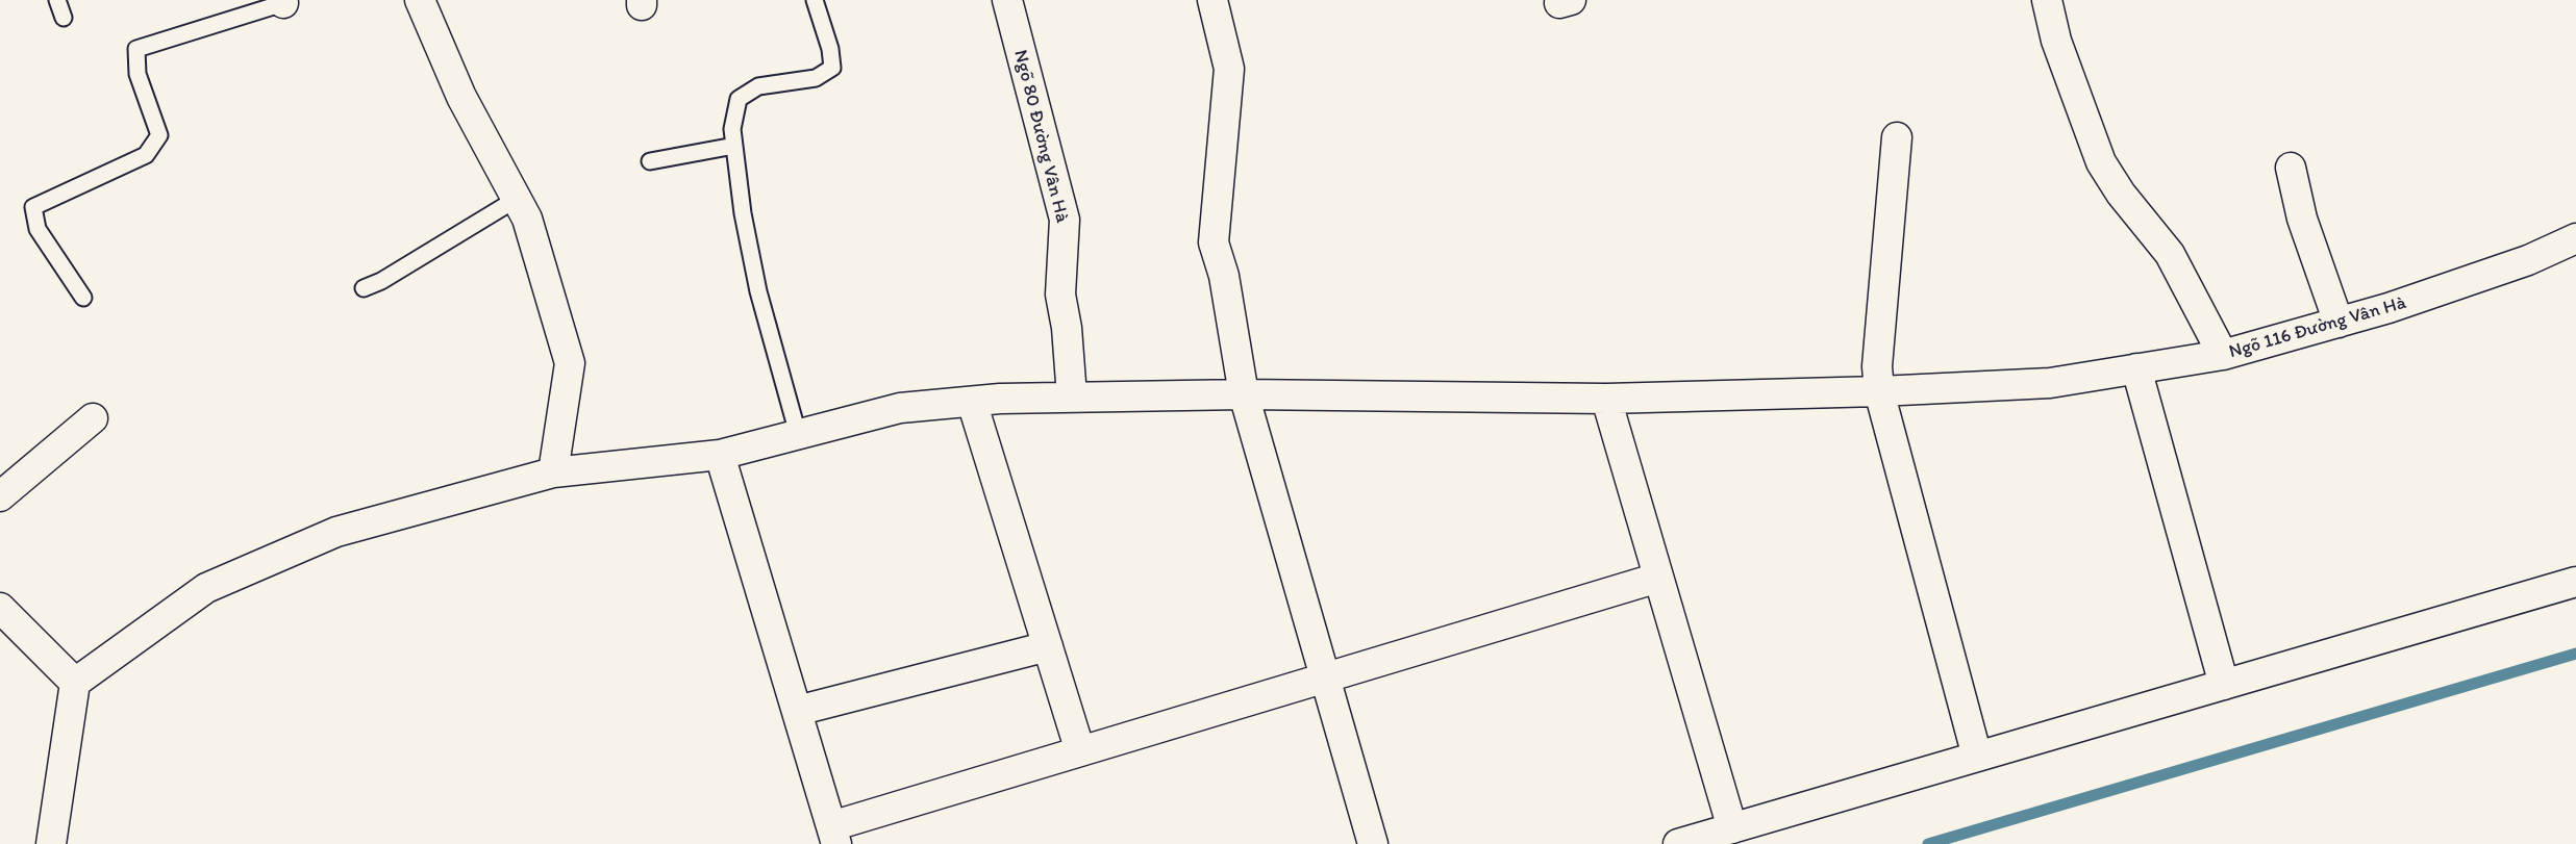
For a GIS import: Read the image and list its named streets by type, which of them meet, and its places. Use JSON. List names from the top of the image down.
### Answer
{
  "streets": {
    "street": ["Ngõ 80 Đường Vân Hà", "Ngõ 116 Đường Vân Hà"]
  },
  "crossings": [
    ["Ngõ 80 Đường Vân Hà", "Ngõ 116 Đường Vân Hà"]
  ]
}
